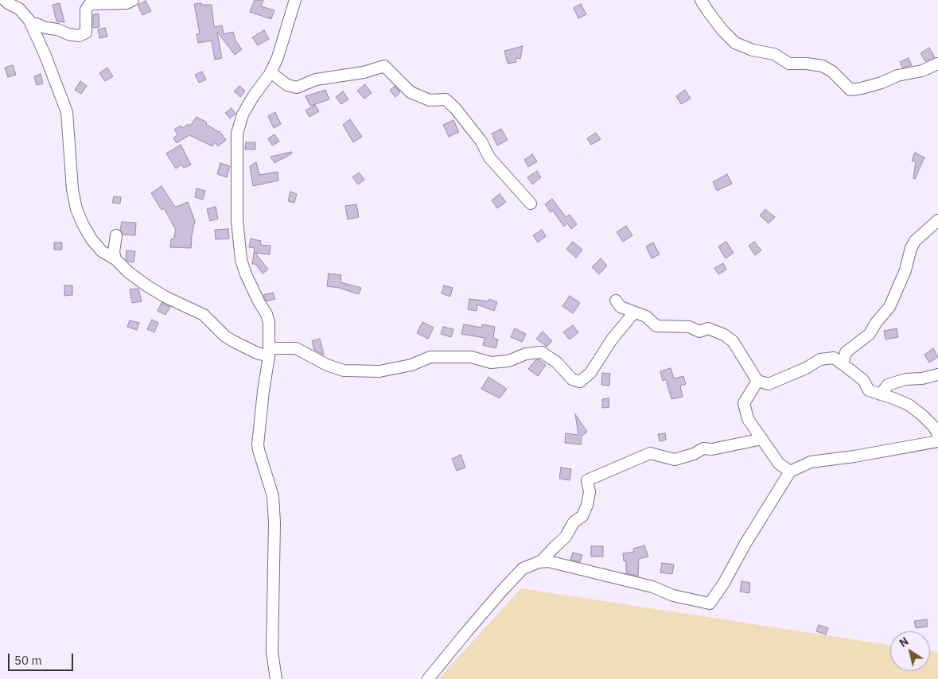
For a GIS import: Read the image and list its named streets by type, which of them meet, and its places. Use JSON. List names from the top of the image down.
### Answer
{
  "scale_bar": "50 m",
  "north": "top left"
}
